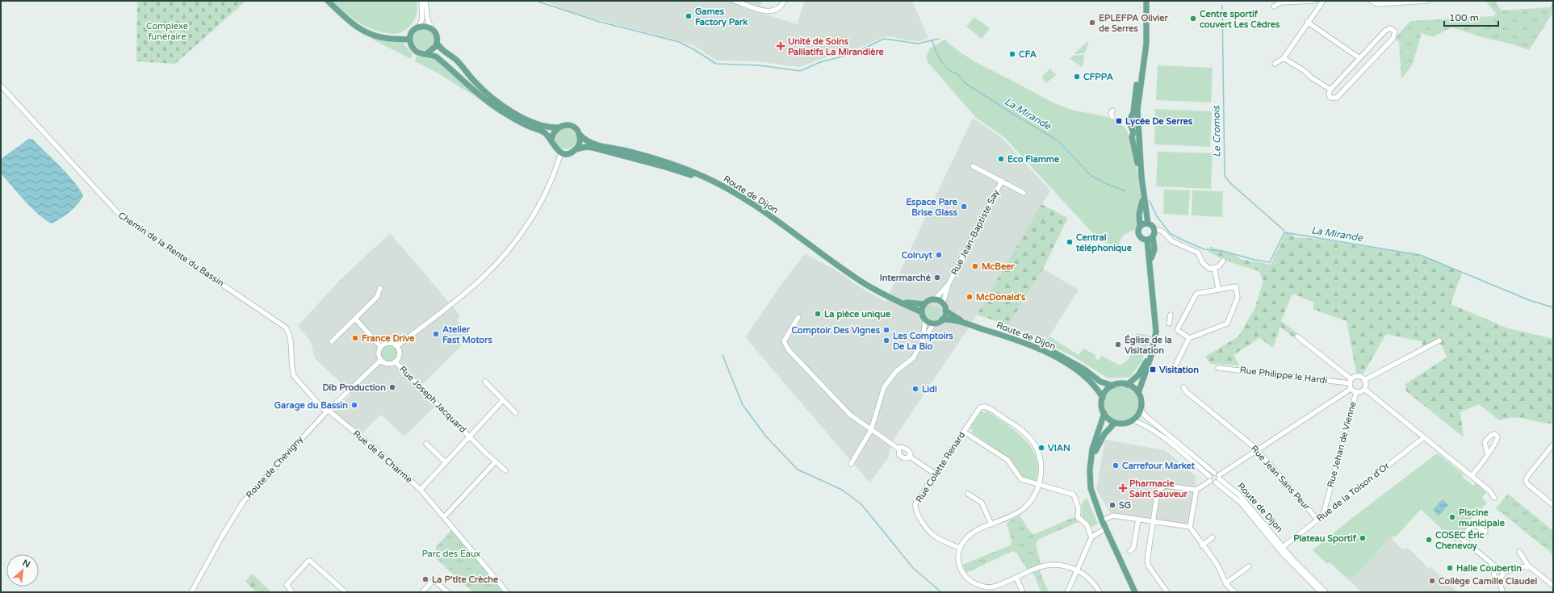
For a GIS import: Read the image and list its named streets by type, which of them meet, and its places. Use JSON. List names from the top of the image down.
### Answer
{
  "streets": {
    "main road": ["Route de Dijon"],
    "street": [
      "Rue Jean-Baptiste Say",
      "Chemin de la Rente du Bassin",
      "Rue Philippe le Hardi",
      "Rue Joseph Jacquard",
      "Rue Jehan de Vienne",
      "Rue de la Charme",
      "Route de Chevigny",
      "Rue Colette Renard",
      "Rue Jean Sans Peur",
      "Rue de la Toison d'Or"
    ]
  },
  "crossings": [
    ["Route de Dijon", "Rue Jean-Baptiste Say"],
    ["Route de Dijon", "Rue de la Toison d'Or"],
    ["Chemin de la Rente du Bassin", "Rue de la Charme"],
    ["Chemin de la Rente du Bassin", "Route de Chevigny"],
    ["Rue Philippe le Hardi", "Rue Jehan de Vienne"],
    ["Rue Joseph Jacquard", "Route de Chevigny"],
    ["Rue Jehan de Vienne", "Rue de la Toison d'Or"],
    ["Rue de la Charme", "Route de Chevigny"],
    ["Rue Jean Sans Peur", "Rue de la Toison d'Or"]
  ],
  "water": ["La Mirande", "Le Cromois"],
  "parks": ["Complexe funéraire", "Parc des Eaux"],
  "places": {
    "other": [
      "Games Factory Park",
      "Centre sportif couvert Les Cèdres",
      "EPLEFPA Olivier de Serres",
      "CFA",
      "CFPPA",
      "Eco Flamme",
      "Espace Pare Brise Glass",
      "Central téléphonique",
      "Colruyt",
      "McBeer",
      "Intermarché",
      "McDonald's",
      "La pièce unique",
      "Comptoir Des Vignes",
      "Atelier Fast Motors",
      "France Drive",
      "Les Comptoirs De La Bio",
      "Église de la Visitation",
      "Dib Production",
      "Lidl",
      "Garage du Bassin",
      "VIAN",
      "Carrefour Market",
      "SG",
      "Piscine municipale",
      "Plateau Sportif",
      "COSEC Éric Chenevoy",
      "Halle Coubertin",
      "La P’tite Crèche",
      "Collège Camille Claudel"
    ],
    "health": ["Unité de Soins Palliatifs La Mirandière", "Pharmacie Saint Sauveur"],
    "transit": ["Lycée De Serres", "Visitation"]
  },
  "scale_bar": "100 m",
  "north": "top right"
}
